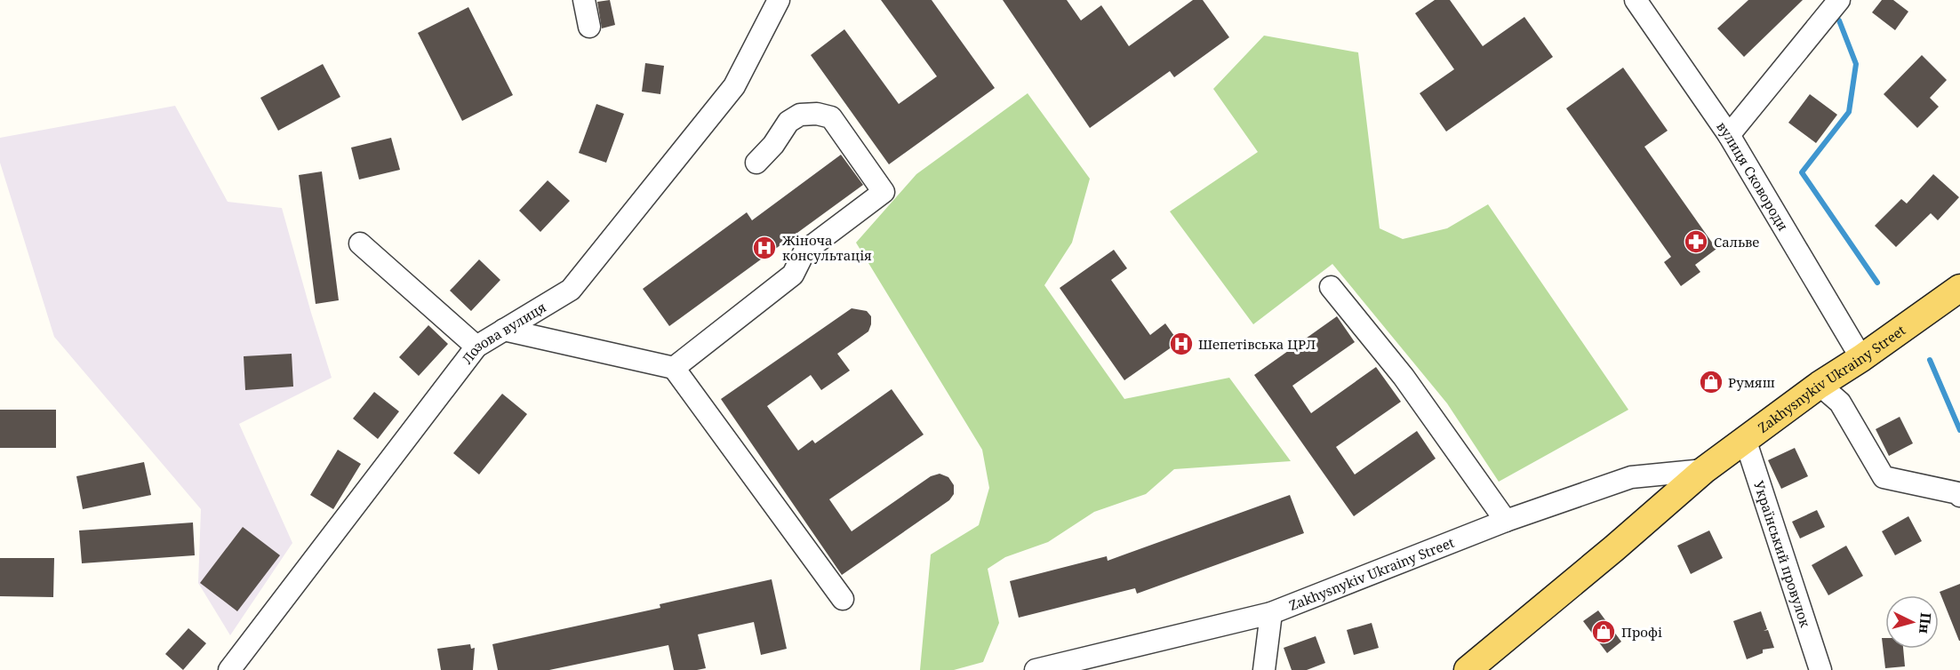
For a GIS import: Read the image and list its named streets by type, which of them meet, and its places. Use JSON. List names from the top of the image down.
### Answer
{
  "streets": {
    "main road": ["Zakhysnykiv Ukrainy Street"],
    "street": ["вулиця Сковороди", "Лозова вулиця", "Український провулок"]
  },
  "crossings": [
    ["вулиця Сковороди", "Zakhysnykiv Ukrainy Street"],
    ["Zakhysnykiv Ukrainy Street", "Український провулок"]
  ],
  "places": {
    "pharmacy": ["Сальве"],
    "hospital": ["Жіноча консультація", "Шепетівська ЦРЛ"],
    "shop": ["Румяш", "Профі"]
  },
  "north": "right"
}
